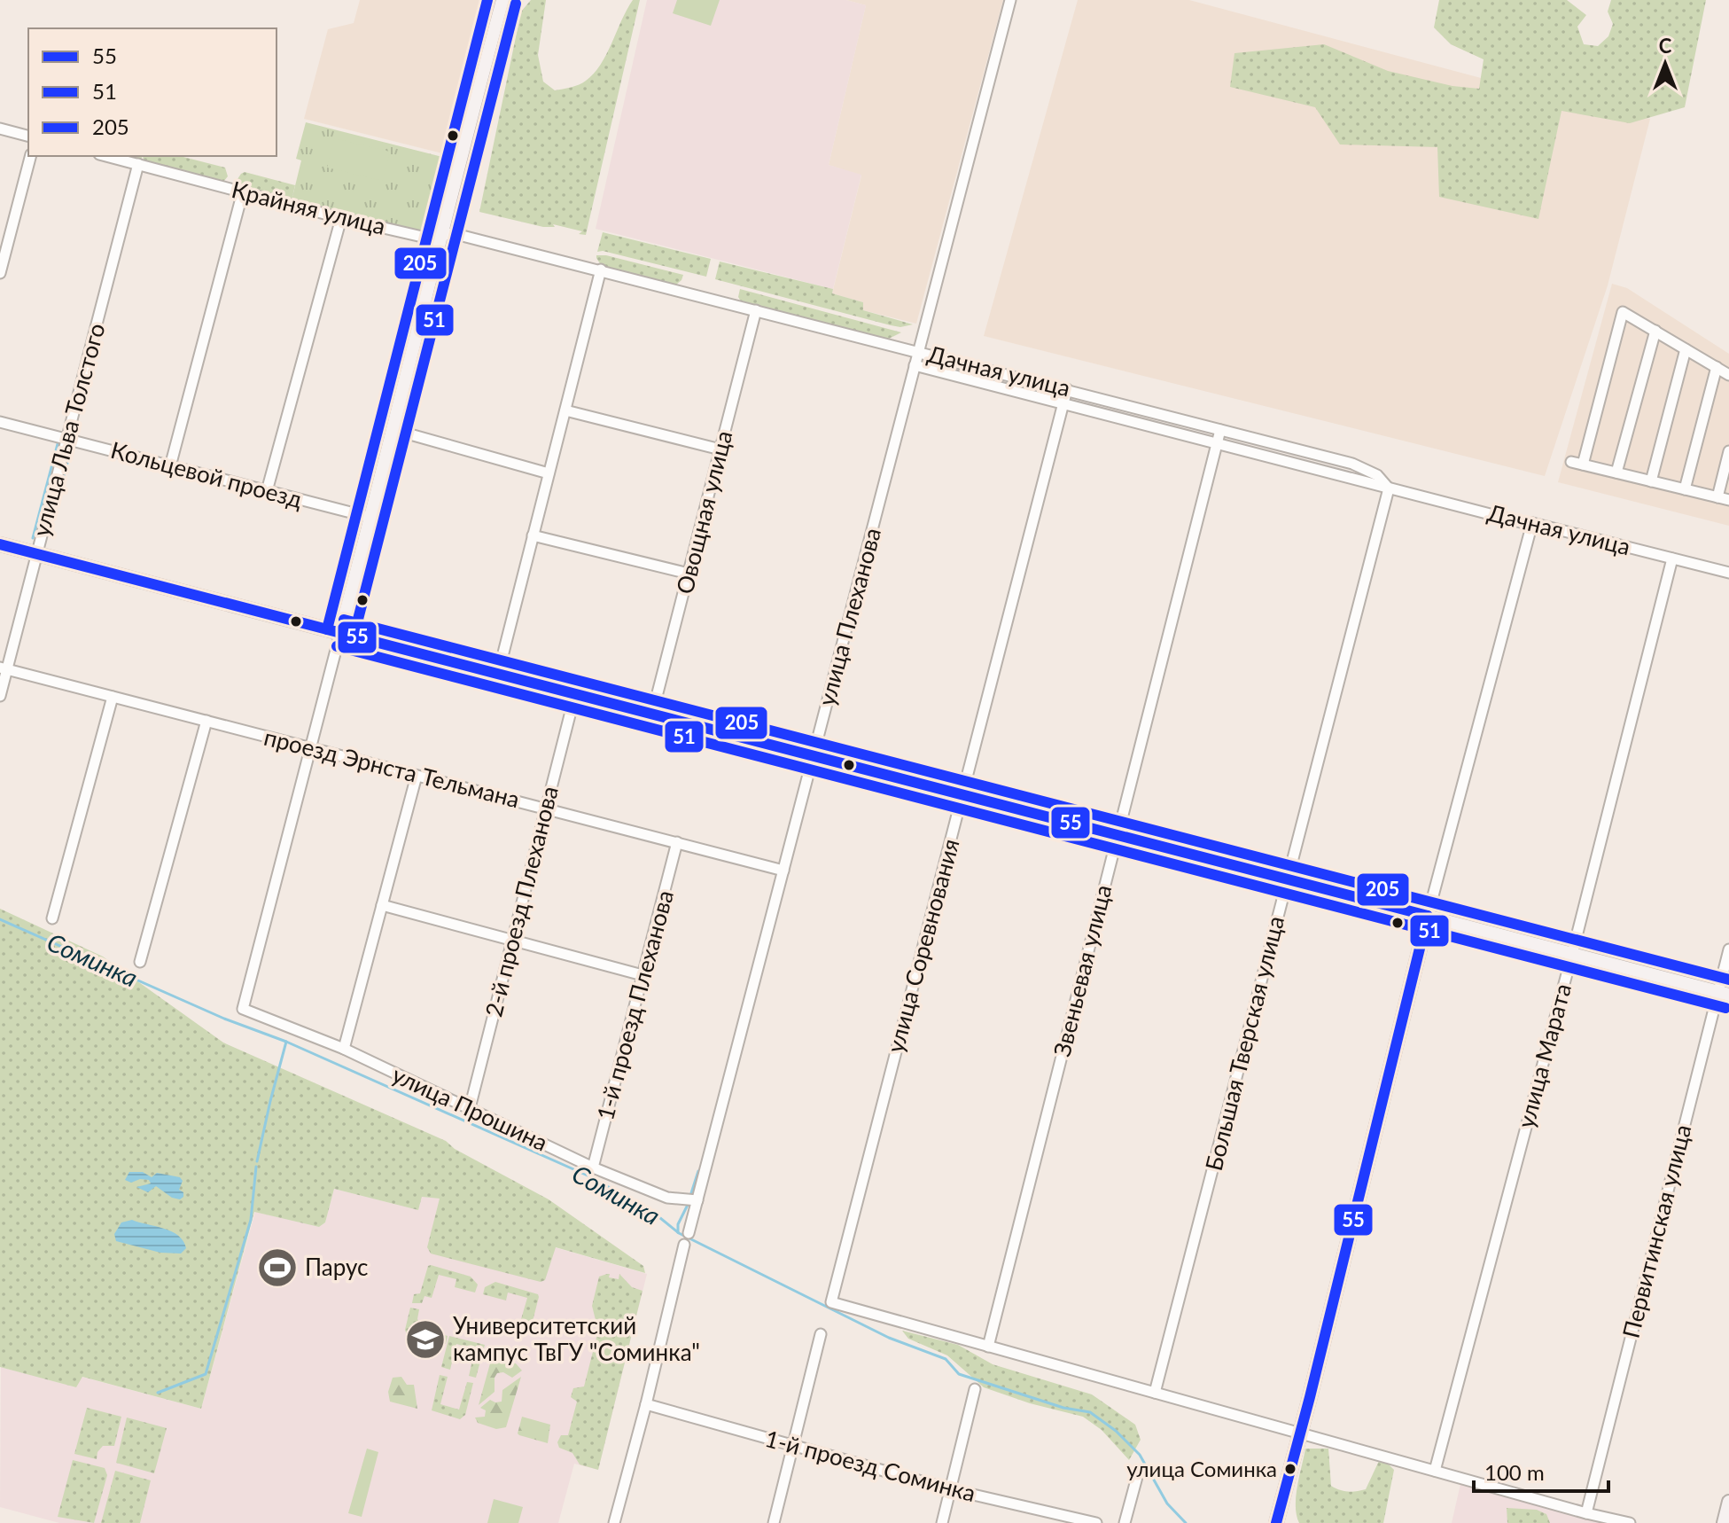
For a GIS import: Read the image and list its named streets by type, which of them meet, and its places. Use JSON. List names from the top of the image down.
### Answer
{
  "streets": {
    "street": [
      "Крайняя улица",
      "Дачная улица",
      "улица Льва Толстого",
      "Кольцевой проезд",
      "Овощная улица",
      "улица Плеханова",
      "проезд Эрнста Тельмана",
      "2-й проезд Плеханова",
      "улица Соревнования",
      "Звеньевая улица",
      "1-й проезд Плеханова",
      "Большая Тверская улица",
      "улица Марата",
      "улица Прошина",
      "Первитинская улица",
      "1-й проезд Соминка"
    ]
  },
  "crossings": [
    ["Крайняя улица", "Дачная улица"],
    ["Крайняя улица", "улица Льва Толстого"],
    ["Дачная улица", "Овощная улица"],
    ["Дачная улица", "улица Плеханова"],
    ["Дачная улица", "улица Соревнования"],
    ["Дачная улица", "Звеньевая улица"],
    ["Дачная улица", "Большая Тверская улица"],
    ["Дачная улица", "улица Марата"],
    ["улица Льва Толстого", "Кольцевой проезд"],
    ["улица Льва Толстого", "проезд Эрнста Тельмана"],
    ["улица Плеханова", "проезд Эрнста Тельмана"],
    ["улица Плеханова", "улица Прошина"],
    ["проезд Эрнста Тельмана", "2-й проезд Плеханова"],
    ["проезд Эрнста Тельмана", "1-й проезд Плеханова"],
    ["проезд Эрнста Тельмана", "улица Прошина"],
    ["2-й проезд Плеханова", "улица Прошина"],
    ["улица Соревнования", "Звеньевая улица"],
    ["1-й проезд Плеханова", "улица Прошина"]
  ],
  "water": ["Соминка"],
  "places": {
    "sports": ["Парус"],
    "school or university": ["Университетский кампус ТвГУ \"Соминка\""],
    "other": ["улица Соминка"]
  },
  "lines": ["transit line 205", "transit line 51", "transit line 55"],
  "legend": ["55", "51", "205"],
  "scale_bar": "100 m",
  "north": "top"
}
